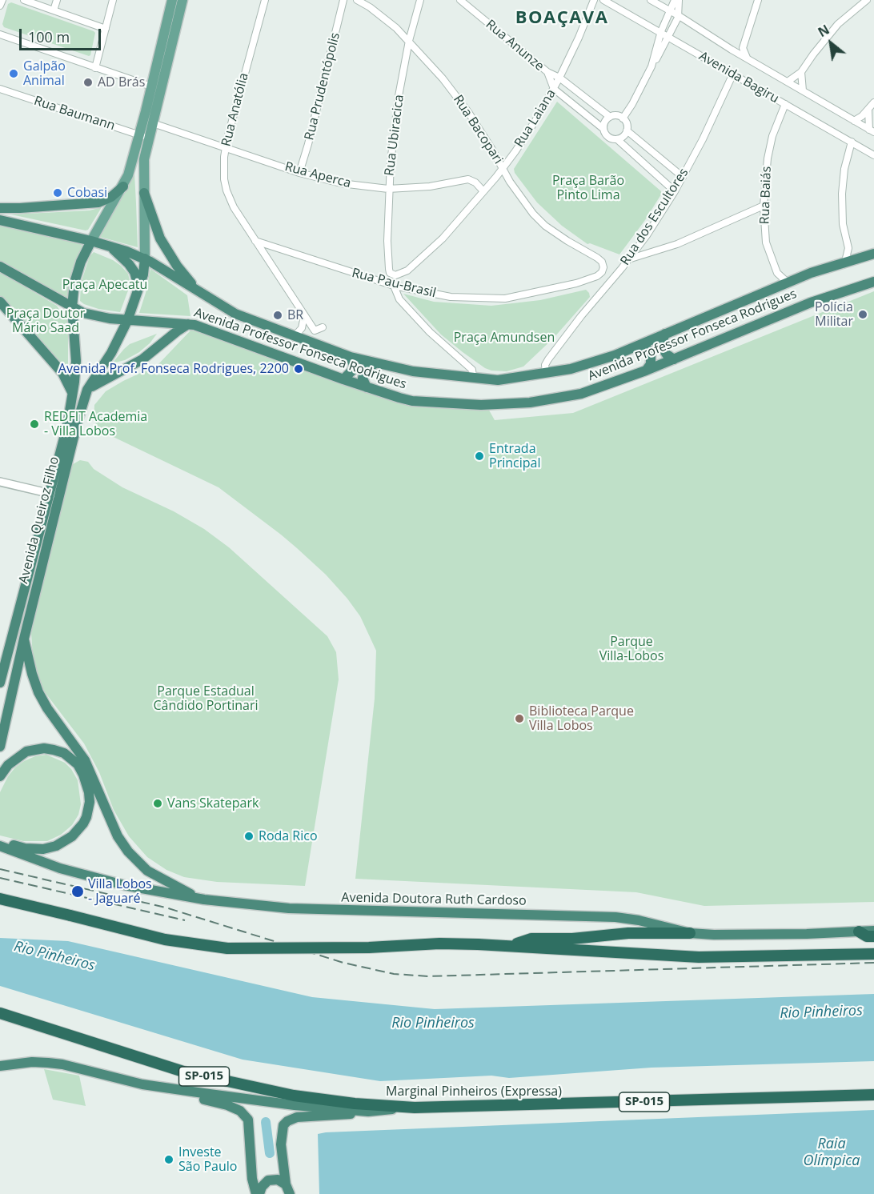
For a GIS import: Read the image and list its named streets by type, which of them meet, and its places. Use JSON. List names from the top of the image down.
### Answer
{
  "streets": {
    "highway": [
      "Avenida Professor Fonseca Rodrigues",
      "Avenida Queiroz Filho",
      "Avenida Doutora Ruth Cardoso",
      "SP-015",
      "Marginal Pinheiros (Expressa)"
    ],
    "street": [
      "Rua Anunze",
      "Avenida Bagiru",
      "Rua Prudentópolis",
      "Rua Anatólia",
      "Rua Baumann",
      "Rua Laiana",
      "Rua Bacopari",
      "Rua Ubiracica",
      "Rua Aperca",
      "Rua Baiás",
      "Rua dos Escultores",
      "Rua Pau-Brasil"
    ]
  },
  "crossings": [
    ["Rua Anunze", "Rua Laiana"],
    ["Avenida Bagiru", "Rua Baiás"],
    ["Avenida Bagiru", "Rua dos Escultores"],
    ["Rua Prudentópolis", "Rua Aperca"],
    ["Rua Anatólia", "Rua Aperca"],
    ["Rua Anatólia", "Rua Pau-Brasil"],
    ["Rua Baumann", "Avenida Queiroz Filho"],
    ["Rua Laiana", "Rua Bacopari"],
    ["Rua Laiana", "Rua Ubiracica"],
    ["Rua Laiana", "Rua Aperca"],
    ["Rua Bacopari", "Rua Ubiracica"],
    ["Rua Bacopari", "Rua Pau-Brasil"],
    ["Rua Ubiracica", "Rua Aperca"],
    ["Rua Aperca", "Avenida Queiroz Filho"],
    ["Rua Baiás", "Avenida Professor Fonseca Rodrigues"],
    ["Rua dos Escultores", "Avenida Professor Fonseca Rodrigues"],
    ["Avenida Professor Fonseca Rodrigues", "Avenida Queiroz Filho"]
  ],
  "districts": ["BOAÇAVA"],
  "water": ["Rio Pinheiros", "Raia Olímpica"],
  "parks": [
    "Praça Barão Pinto Lima",
    "Praça Apecatu",
    "Praça Doutor Mário Saad",
    "Praça Amundsen",
    "Parque Villa-Lobos",
    "Parque Estadual Cândido Portinari"
  ],
  "places": [
    "Galpão Animal",
    "AD Brás",
    "Cobasi",
    "Polícia Militar",
    "BR",
    "Avenida Prof. Fonseca Rodrigues, 2200",
    "REDFIT Academia - Villa Lobos",
    "Entrada Principal",
    "Biblioteca Parque Villa Lobos",
    "Vans Skatepark",
    "Roda Rico",
    "Villa Lobos - Jaguaré",
    "Investe São Paulo"
  ],
  "scale_bar": "100 m",
  "north": "top left"
}
